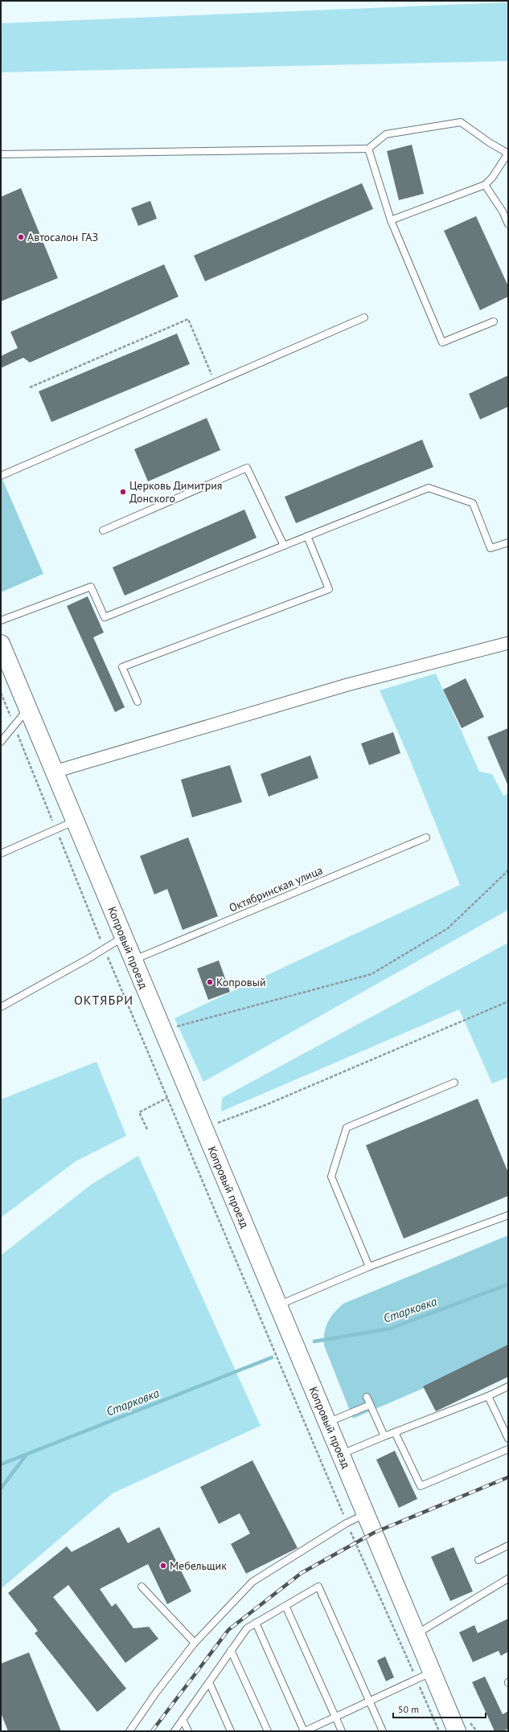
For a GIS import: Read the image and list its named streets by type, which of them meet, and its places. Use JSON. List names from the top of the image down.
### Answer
{
  "streets": {
    "main road": ["Копровый проезд"],
    "lane": ["Октябринская улица"]
  },
  "crossings": [
    ["Октябринская улица", "Копровый проезд"]
  ],
  "districts": ["ОКТЯБРИ"],
  "water": ["Старковка"],
  "places": [
    "Автосалон ГАЗ",
    "Церковь Димитрия Донского",
    "Копровый",
    "Мебельщик"
  ],
  "scale_bar": "50 m"
}
